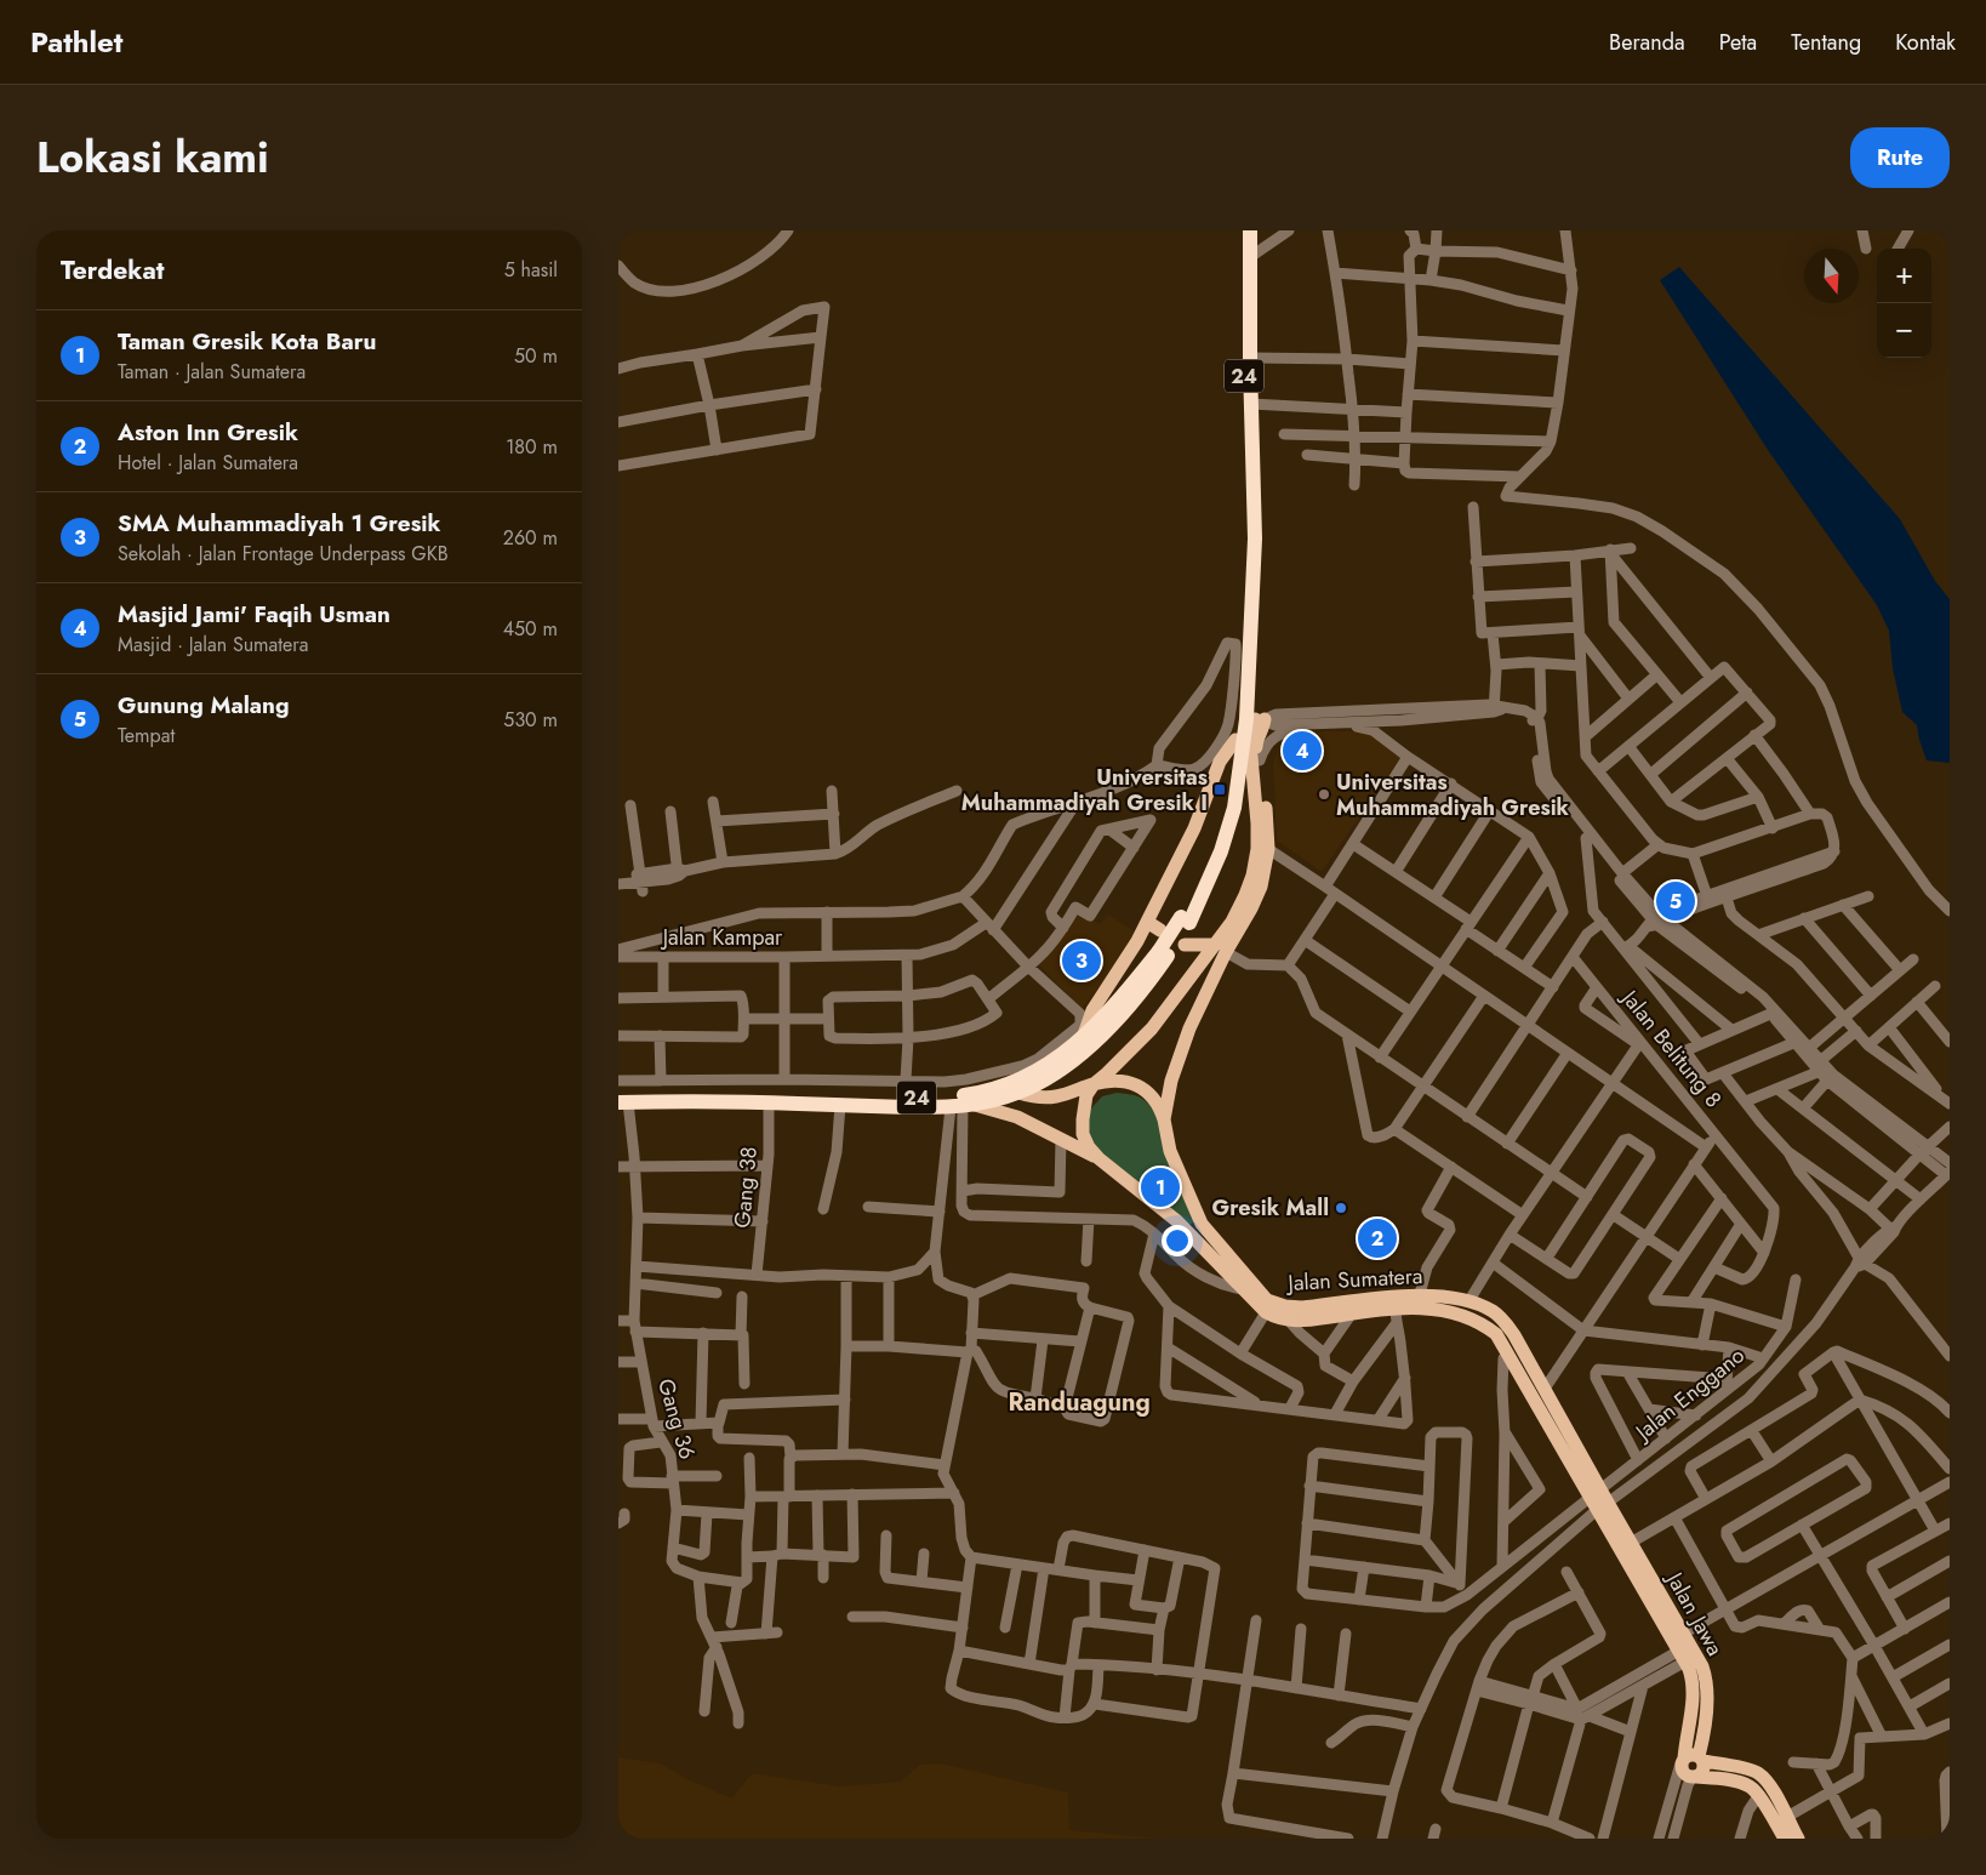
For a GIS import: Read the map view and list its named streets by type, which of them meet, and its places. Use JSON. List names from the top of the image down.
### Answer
{
  "streets": {
    "highway": ["24"],
    "main road": ["Jalan Sumatera", "Jalan Jawa"],
    "street": [
      "Jalan Kampar",
      "Jalan Belitung 8",
      "Gang 38",
      "Jalan Enggano",
      "Gang 36"
    ]
  },
  "crossings": [
    ["24", "Gang 38"],
    ["24", "Jalan Sumatera"],
    ["24", "Gang 36"],
    ["Jalan Sumatera", "Jalan Enggano"],
    ["Jalan Sumatera", "Jalan Jawa"],
    ["Jalan Enggano", "Jalan Jawa"]
  ],
  "districts": ["Randuagung"],
  "places": {
    "transit": ["Universitas Muhammadiyah Gresik I"],
    "other": ["Universitas Muhammadiyah Gresik", "Gresik Mall"]
  },
  "north": "bottom",
  "page": {
    "header": "Pathlet",
    "nav": [
      "Beranda",
      "Peta",
      "Tentang",
      "Kontak"
    ],
    "title": "Lokasi kami",
    "buttons": "Rute",
    "heading": ["Terdekat", "5 hasil"],
    "map_buttons": ["+", "−"],
    "list": [
      {
        "mark": "1",
        "name": "Taman Gresik Kota Baru",
        "note": "Taman · Jalan Sumatera",
        "value": "50 m"
      },
      {
        "mark": "2",
        "name": "Aston Inn Gresik",
        "note": "Hotel · Jalan Sumatera",
        "value": "180 m"
      },
      {
        "mark": "3",
        "name": "SMA Muhammadiyah 1 Gresik",
        "note": "Sekolah · Jalan Frontage Underpass GKB",
        "value": "260 m"
      },
      {
        "mark": "4",
        "name": "Masjid Jami' Faqih Usman",
        "note": "Masjid · Jalan Sumatera",
        "value": "450 m"
      },
      {
        "mark": "5",
        "name": "Gunung Malang",
        "note": "Tempat",
        "value": "530 m"
      }
    ],
    "pins": [
      "4",
      "5",
      "3",
      "1",
      "2"
    ]
  }
}
